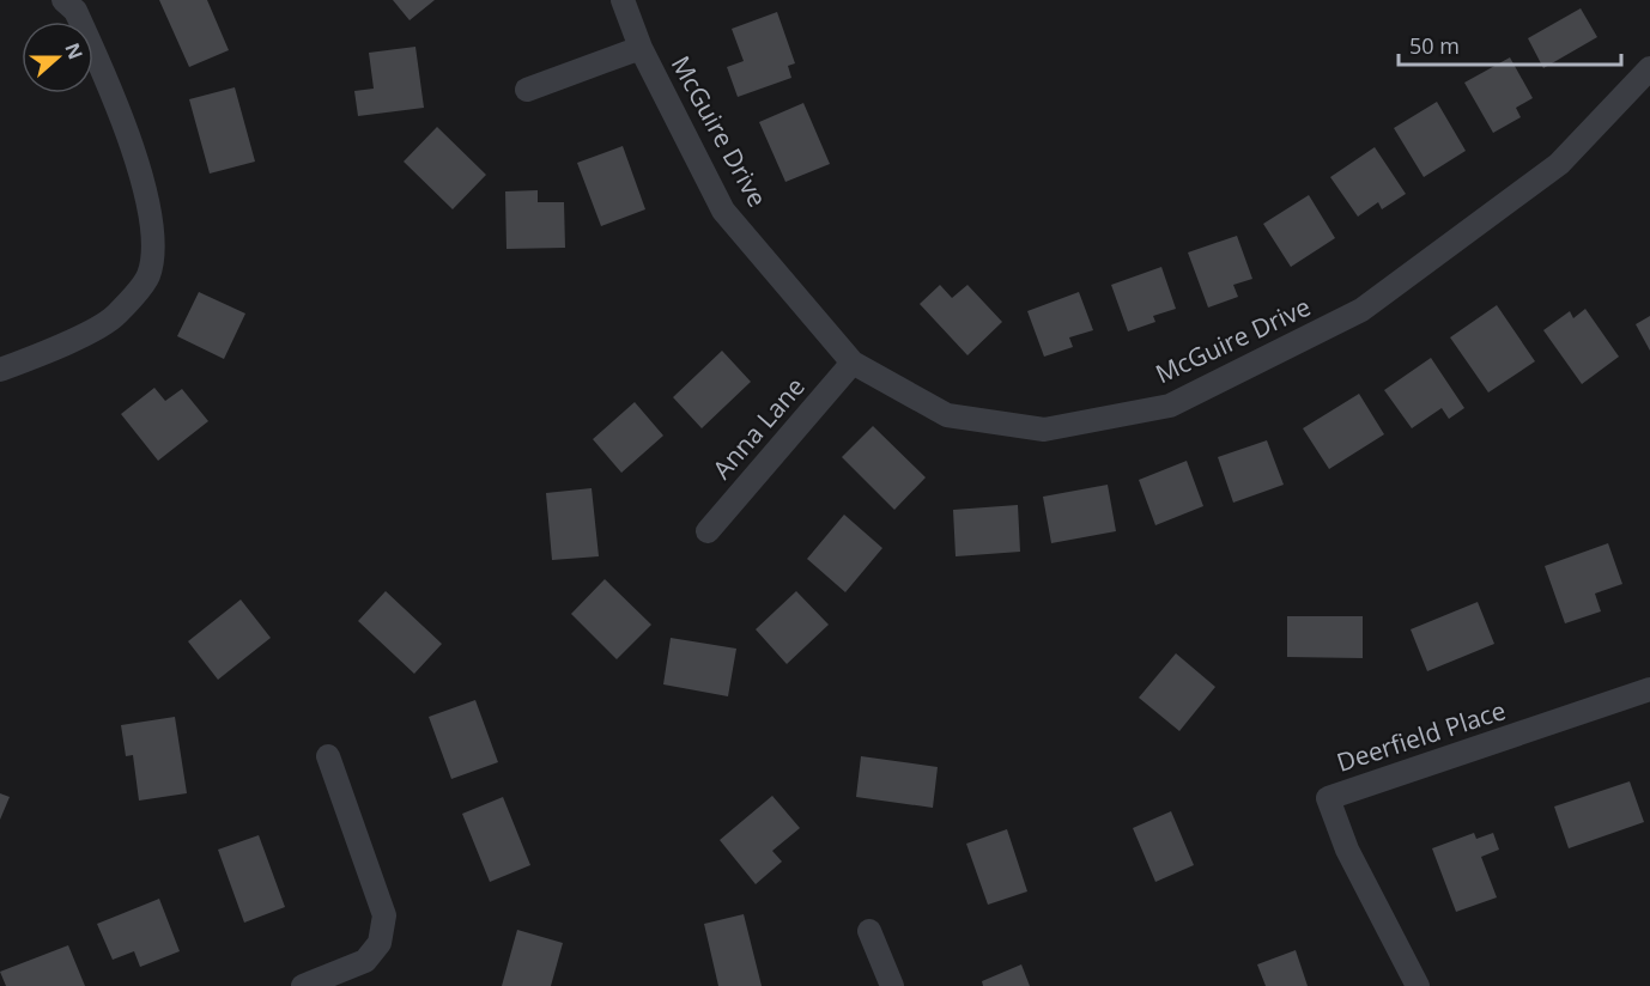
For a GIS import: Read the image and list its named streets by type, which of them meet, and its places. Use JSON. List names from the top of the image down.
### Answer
{
  "streets": {
    "street": ["McGuire Drive", "Anna Lane", "Deerfield Place"]
  },
  "crossings": [
    ["McGuire Drive", "Anna Lane"]
  ],
  "scale_bar": "50 m",
  "north": "right"
}
